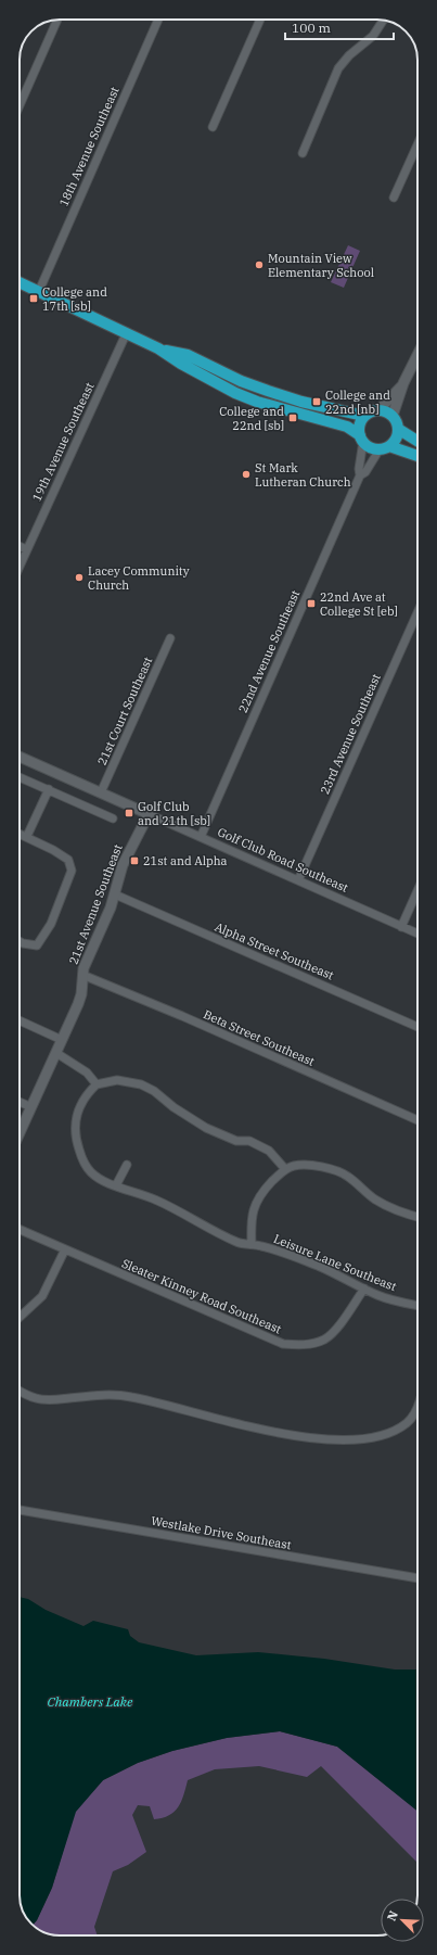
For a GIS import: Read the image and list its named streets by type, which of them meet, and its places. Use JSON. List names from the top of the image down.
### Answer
{
  "streets": {
    "street": [
      "18th Avenue Southeast",
      "19th Avenue Southeast",
      "22nd Avenue Southeast",
      "21st Court Southeast",
      "23rd Avenue Southeast",
      "Golf Club Road Southeast",
      "21st Avenue Southeast",
      "Alpha Street Southeast",
      "Beta Street Southeast",
      "Leisure Lane Southeast",
      "Sleater Kinney Road Southeast",
      "Westlake Drive Southeast"
    ]
  },
  "crossings": [
    ["22nd Avenue Southeast", "Golf Club Road Southeast"],
    ["21st Court Southeast", "Golf Club Road Southeast"],
    ["23rd Avenue Southeast", "Golf Club Road Southeast"],
    ["Golf Club Road Southeast", "21st Avenue Southeast"],
    ["21st Avenue Southeast", "Alpha Street Southeast"],
    ["21st Avenue Southeast", "Beta Street Southeast"],
    ["Leisure Lane Southeast", "Sleater Kinney Road Southeast"]
  ],
  "water": ["Chambers Lake"],
  "places": {
    "other": ["Mountain View Elementary School", "St Mark Lutheran Church", "Lacey Community Church"],
    "transit": [
      "College and 17th [sb]",
      "College and 22nd [nb]",
      "College and 22nd [sb]",
      "22nd Ave at College St [eb]",
      "Golf Club and 21th [sb]",
      "21st and Alpha"
    ]
  },
  "scale_bar": "100 m",
  "north": "top left"
}
